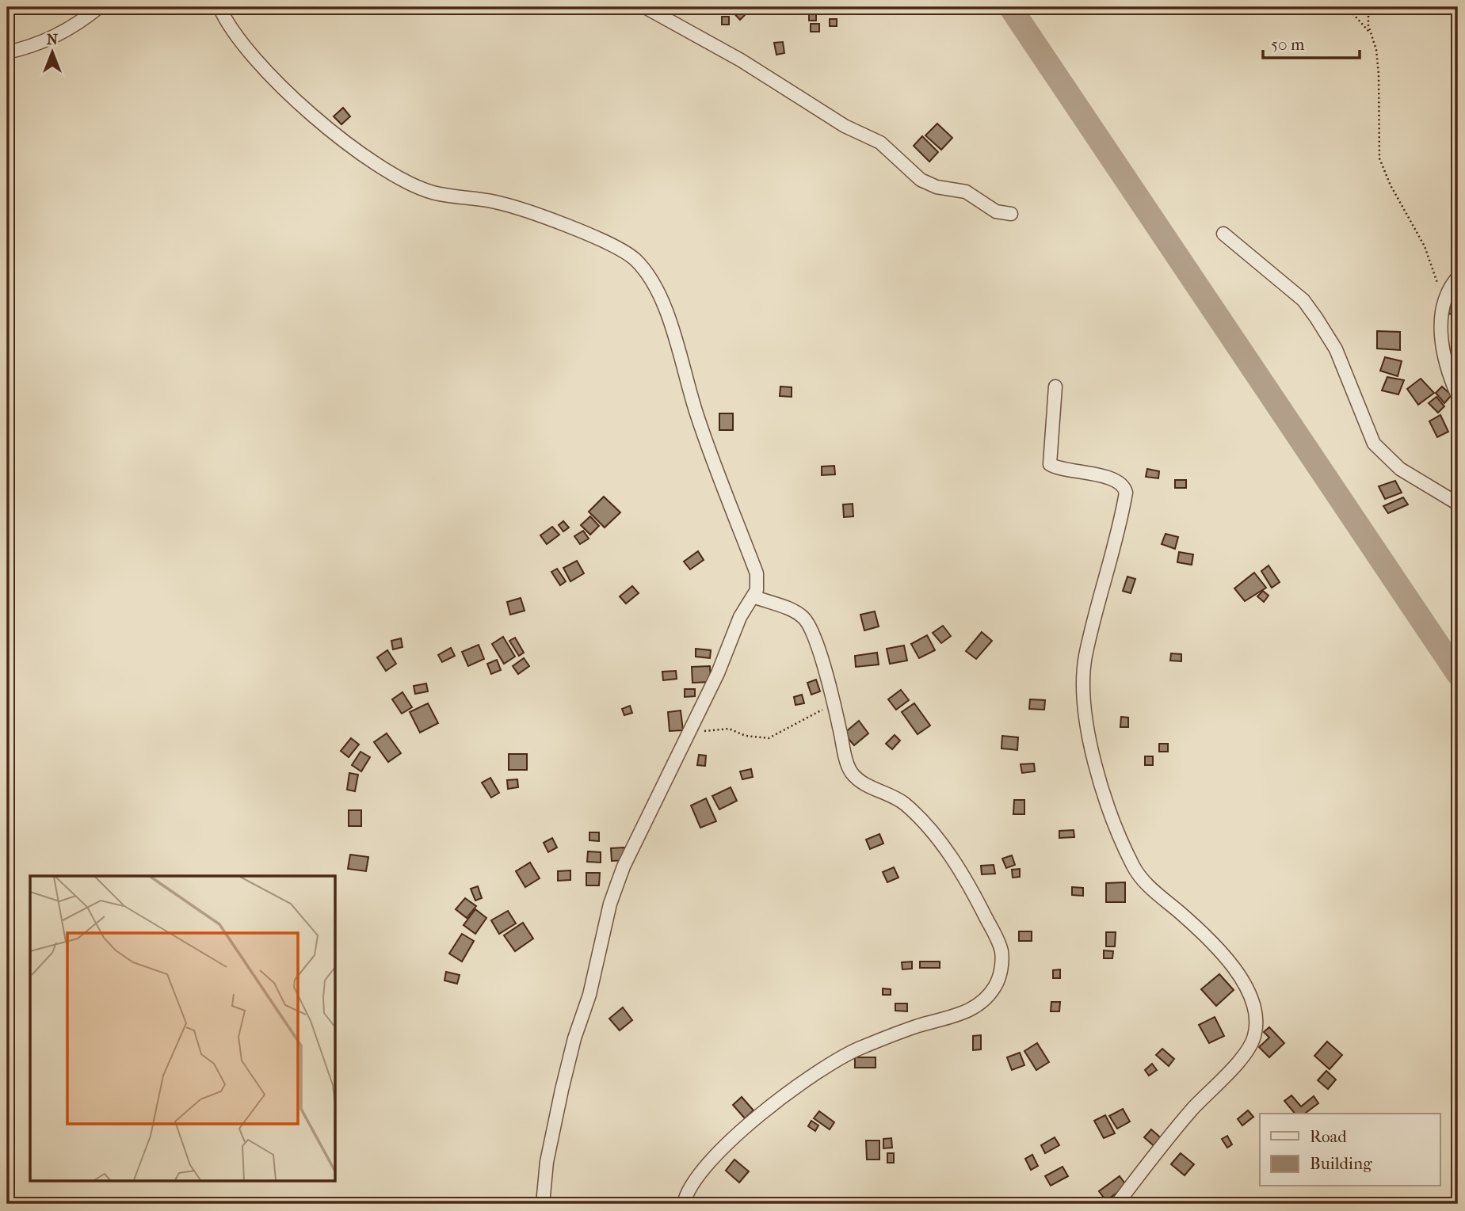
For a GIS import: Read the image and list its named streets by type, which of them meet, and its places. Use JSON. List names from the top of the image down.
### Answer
{
  "legend": ["Road", "Building"],
  "scale_bar": "50 m",
  "north": "top"
}
